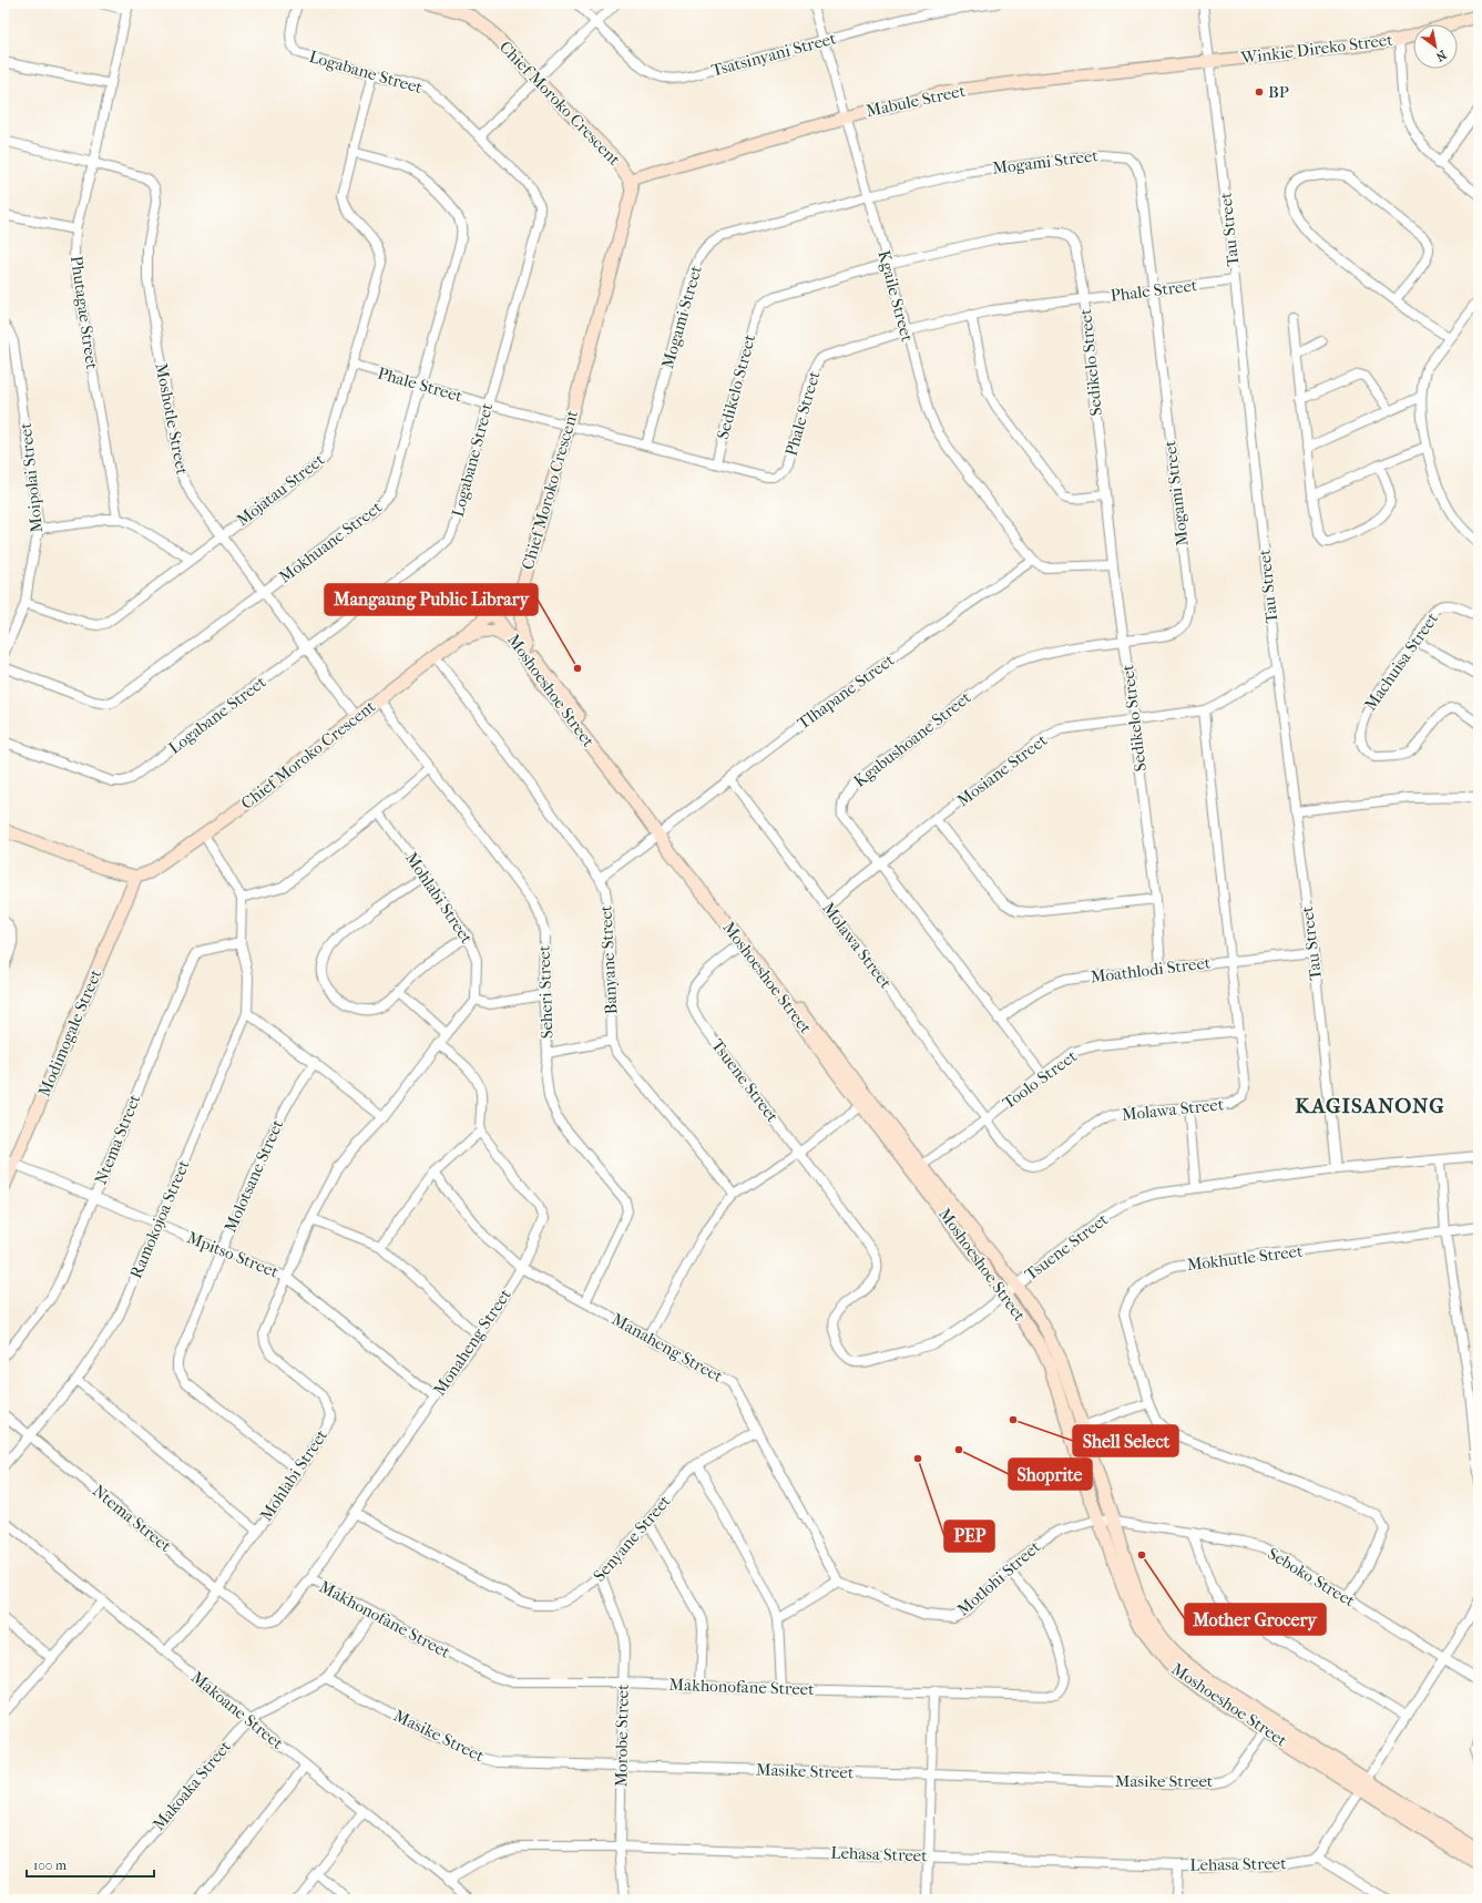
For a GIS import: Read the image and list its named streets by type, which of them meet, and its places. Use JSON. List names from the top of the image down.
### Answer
{
  "streets": {
    "street": [
      "Winkie Direko Street",
      "Tsatsinyani Street",
      "Logabane Street",
      "Mabule Street",
      "Chief Moroko Crescent",
      "Mogami Street",
      "Tau Street",
      "Phale Street",
      "Kgaile Street",
      "Phutagae Street",
      "Sedikelo Street",
      "Moshotle Street",
      "Moipolai Street",
      "Mojatau Street",
      "Mokhuane Street",
      "Machuisa Street",
      "Moshoeshoe Street",
      "Tlhapane Street",
      "Kgabushoane Street",
      "Mosiane Street",
      "Mohlabi Street",
      "Molawa Street",
      "Banyane Street",
      "Moathlodi Street",
      "Seheri Street",
      "Modimogale Street",
      "Toolo Street",
      "Tsuene Street",
      "Ntema Street",
      "Molotsane Street",
      "Ramokojoa Street",
      "Mpitso Street",
      "Mokhutle Street",
      "Monaheng Street",
      "Manaheng Street",
      "Senyane Street",
      "Seboko Street",
      "Motlohi Street",
      "Makhonofane Street",
      "Makoane Street",
      "Masike Street",
      "Morobe Street",
      "Makoaka Street",
      "Lehasa Street"
    ]
  },
  "crossings": [
    ["Winkie Direko Street", "Mabule Street"],
    ["Winkie Direko Street", "Tau Street"],
    ["Tsatsinyani Street", "Kgaile Street"],
    ["Logabane Street", "Phale Street"],
    ["Logabane Street", "Moshotle Street"],
    ["Logabane Street", "Mojatau Street"],
    ["Mabule Street", "Chief Moroko Crescent"],
    ["Mabule Street", "Tau Street"],
    ["Mabule Street", "Kgaile Street"],
    ["Chief Moroko Crescent", "Phale Street"],
    ["Chief Moroko Crescent", "Moshotle Street"],
    ["Chief Moroko Crescent", "Moshoeshoe Street"],
    ["Chief Moroko Crescent", "Banyane Street"],
    ["Chief Moroko Crescent", "Seheri Street"],
    ["Chief Moroko Crescent", "Modimogale Street"],
    ["Mogami Street", "Phale Street"],
    ["Mogami Street", "Kgaile Street"],
    ["Mogami Street", "Kgabushoane Street"],
    ["Tau Street", "Phale Street"],
    ["Tau Street", "Mosiane Street"],
    ["Tau Street", "Moathlodi Street"],
    ["Tau Street", "Tsuene Street"],
    ["Phale Street", "Kgaile Street"],
    ["Phale Street", "Sedikelo Street"],
    ["Phale Street", "Mojatau Street"],
    ["Phale Street", "Mokhuane Street"],
    ["Kgaile Street", "Sedikelo Street"],
    ["Kgaile Street", "Tlhapane Street"],
    ["Phutagae Street", "Moshotle Street"],
    ["Sedikelo Street", "Kgabushoane Street"],
    ["Sedikelo Street", "Mosiane Street"],
    ["Sedikelo Street", "Moathlodi Street"],
    ["Moshotle Street", "Mojatau Street"],
    ["Moshotle Street", "Mokhuane Street"],
    ["Moipolai Street", "Mojatau Street"],
    ["Mojatau Street", "Mokhuane Street"],
    ["Moshoeshoe Street", "Tlhapane Street"],
    ["Moshoeshoe Street", "Toolo Street"],
    ["Moshoeshoe Street", "Tsuene Street"],
    ["Moshoeshoe Street", "Seboko Street"],
    ["Moshoeshoe Street", "Motlohi Street"],
    ["Moshoeshoe Street", "Masike Street"],
    ["Tlhapane Street", "Molawa Street"],
    ["Tlhapane Street", "Banyane Street"],
    ["Kgabushoane Street", "Mosiane Street"],
    ["Kgabushoane Street", "Moathlodi Street"],
    ["Kgabushoane Street", "Toolo Street"],
    ["Mosiane Street", "Molawa Street"],
    ["Mohlabi Street", "Ntema Street"],
    ["Mohlabi Street", "Molotsane Street"],
    ["Mohlabi Street", "Mpitso Street"],
    ["Mohlabi Street", "Makoane Street"],
    ["Molawa Street", "Moathlodi Street"],
    ["Molawa Street", "Toolo Street"],
    ["Seheri Street", "Manaheng Street"],
    ["Modimogale Street", "Mpitso Street"],
    ["Ntema Street", "Ramokojoa Street"],
    ["Ntema Street", "Mpitso Street"],
    ["Ntema Street", "Monaheng Street"],
    ["Molotsane Street", "Mpitso Street"],
    ["Ramokojoa Street", "Mpitso Street"],
    ["Mpitso Street", "Monaheng Street"],
    ["Mokhutle Street", "Seboko Street"],
    ["Monaheng Street", "Manaheng Street"],
    ["Monaheng Street", "Senyane Street"],
    ["Monaheng Street", "Makhonofane Street"],
    ["Manaheng Street", "Senyane Street"],
    ["Manaheng Street", "Motlohi Street"],
    ["Senyane Street", "Morobe Street"],
    ["Seboko Street", "Motlohi Street"],
    ["Motlohi Street", "Makhonofane Street"],
    ["Makhonofane Street", "Morobe Street"],
    ["Makhonofane Street", "Makoaka Street"],
    ["Makoane Street", "Makoaka Street"],
    ["Makoane Street", "Lehasa Street"],
    ["Masike Street", "Morobe Street"],
    ["Masike Street", "Makoaka Street"],
    ["Morobe Street", "Lehasa Street"]
  ],
  "districts": ["KAGISANONG"],
  "places": [
    "BP",
    "Mangaung Public Library",
    "Shell Select",
    "Shoprite",
    "PEP",
    "Mother Grocery"
  ],
  "scale_bar": "100 m",
  "north": "bottom right"
}
